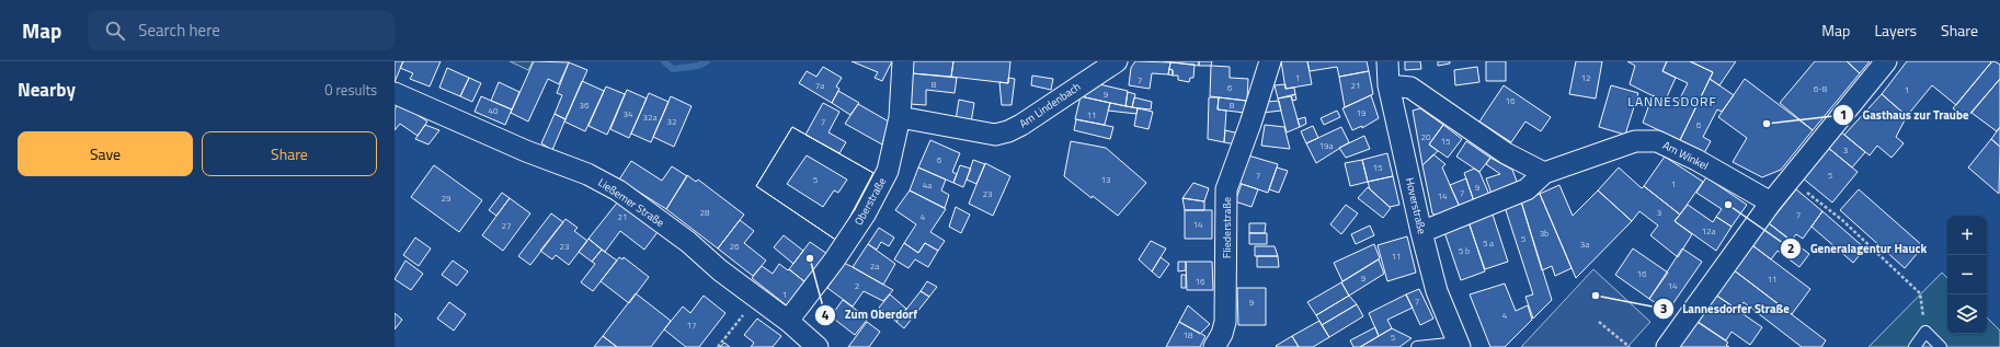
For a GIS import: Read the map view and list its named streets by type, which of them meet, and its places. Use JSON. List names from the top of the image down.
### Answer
{
  "streets": {
    "street": [
      "Am Lindenbach",
      "Am Winkel",
      "Oberstraße",
      "Ließemer Straße",
      "Hoverstraße",
      "Fliederstraße"
    ]
  },
  "crossings": [
    ["Am Lindenbach", "Oberstraße"],
    ["Am Winkel", "Hoverstraße"],
    ["Oberstraße", "Ließemer Straße"]
  ],
  "districts": ["LANNESDORF"],
  "places": [
    "Gasthaus zur Traube",
    "Generalagentur Hauck",
    "Zum Oberdorf",
    "Lannesdorfer Straße"
  ],
  "house_numbers": [
    "1",
    "12",
    "7",
    "8",
    "7a",
    "21",
    "6",
    "6-8",
    "1",
    "9",
    "16",
    "36",
    "8",
    "40",
    "19",
    "34",
    "11",
    "32a",
    "32",
    "7",
    "6",
    "20",
    "15",
    "19a",
    "3",
    "6",
    "15",
    "7",
    "5",
    "5",
    "13",
    "1",
    "4a",
    "9",
    "7",
    "23",
    "14",
    "29",
    "28",
    "3",
    "7",
    "21",
    "4",
    "14",
    "27",
    "12a",
    "3b",
    "5",
    "5 a",
    "3a",
    "23",
    "26",
    "5 b",
    "11",
    "2a",
    "16",
    "9",
    "11",
    "16",
    "2",
    "14",
    "1",
    "7",
    "9",
    "4",
    "17",
    "18",
    "5"
  ],
  "page": {
    "header": "Map",
    "search": "Search here",
    "nav": ["Map", "Layers", "Share"],
    "heading": ["Nearby", "0 results"],
    "buttons": ["Save", "Share"],
    "map_buttons": ["+", "−"]
  }
}
